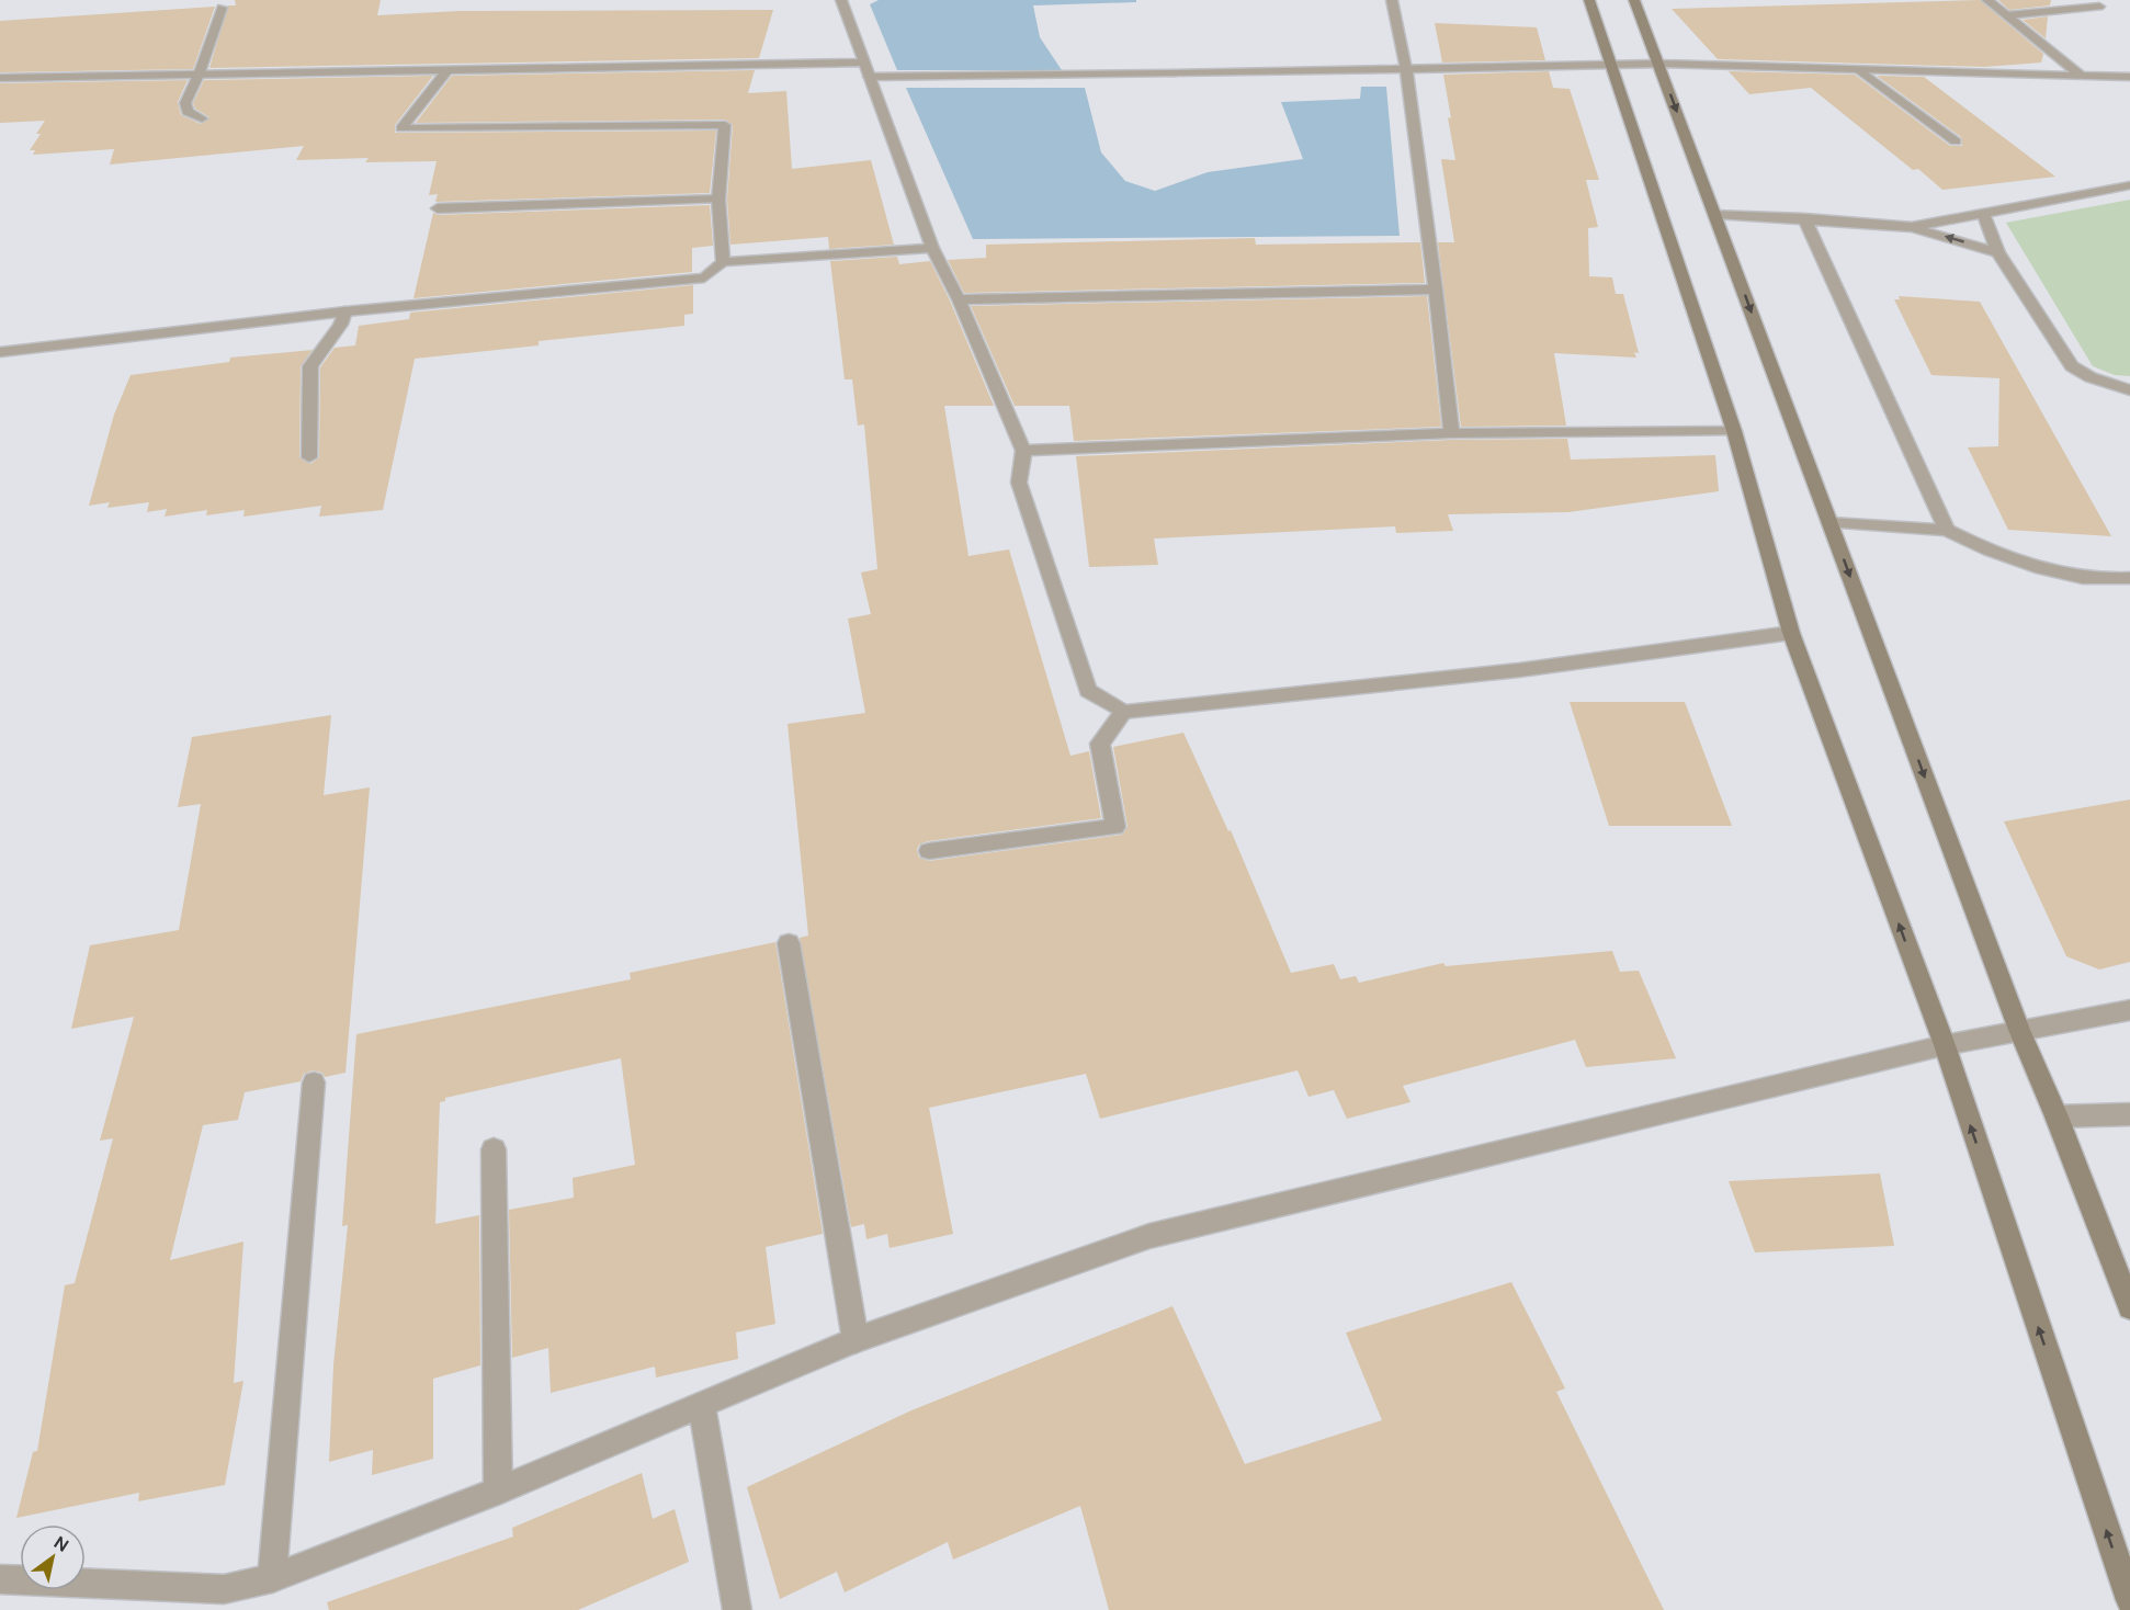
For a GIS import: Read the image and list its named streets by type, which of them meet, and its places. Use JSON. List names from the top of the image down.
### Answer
{
  "north": "top right"
}
